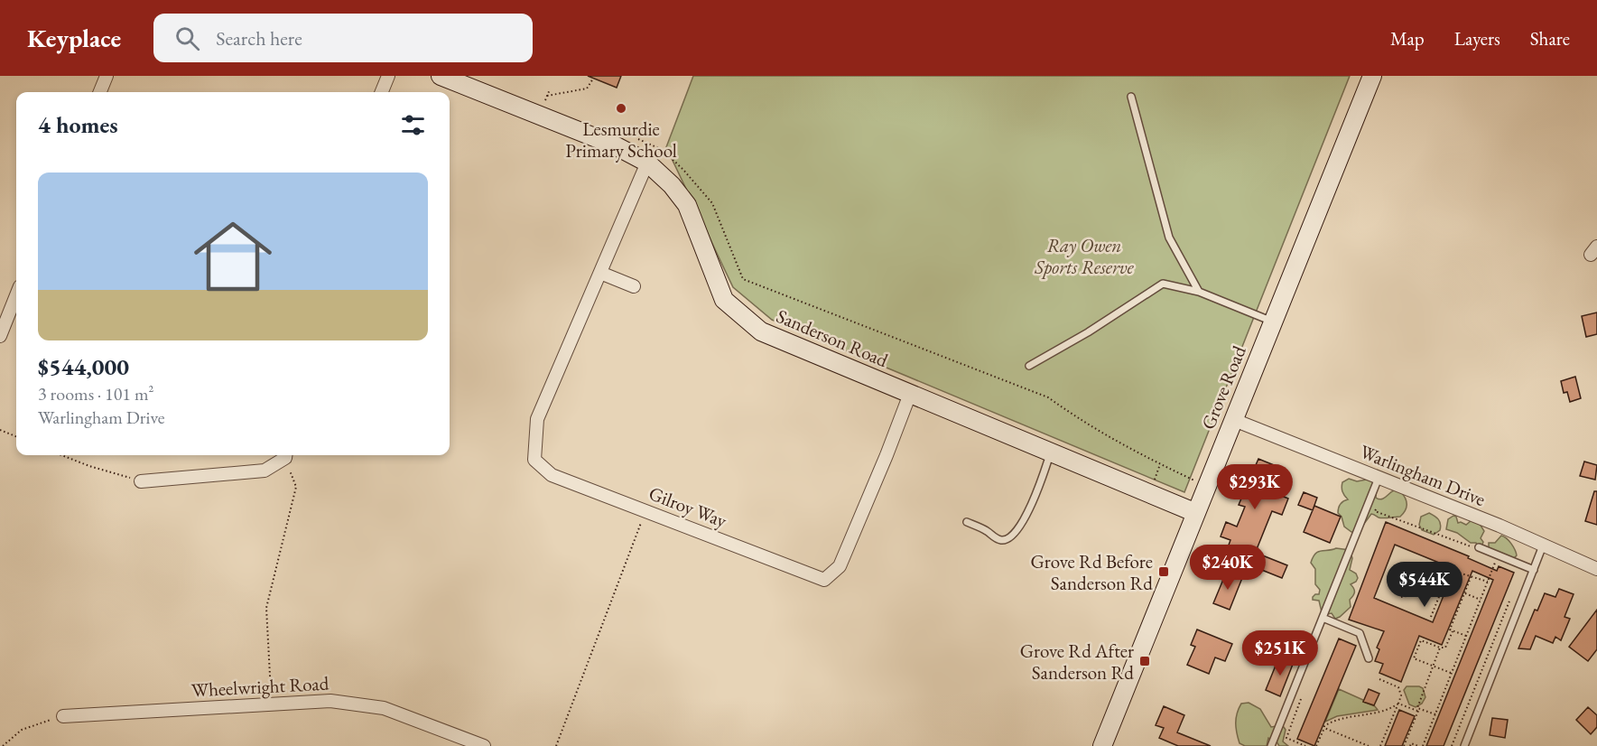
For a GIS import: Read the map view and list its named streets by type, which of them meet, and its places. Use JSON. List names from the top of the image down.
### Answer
{
  "streets": {
    "street": [
      "Sanderson Road",
      "Grove Road",
      "Warlingham Drive",
      "Gilroy Way",
      "Wheelwright Road"
    ]
  },
  "crossings": [
    ["Sanderson Road", "Grove Road"],
    ["Sanderson Road", "Gilroy Way"],
    ["Grove Road", "Warlingham Drive"]
  ],
  "parks": ["Ray Owen Sports Reserve"],
  "places": {
    "other": ["Lesmurdie Primary School"],
    "transit": ["Grove Rd Before Sanderson Rd", "Grove Rd After Sanderson Rd"]
  },
  "page": {
    "header": "Keyplace",
    "search": "Search here",
    "nav": ["Map", "Layers", "Share"],
    "heading": "4 homes",
    "list": [
      {
        "name": "$544,000",
        "note": "3 rooms · 101 m² · Warlingham Drive"
      }
    ],
    "price": [
      "$293K",
      "$240K",
      "$544K",
      "$251K"
    ]
  }
}
